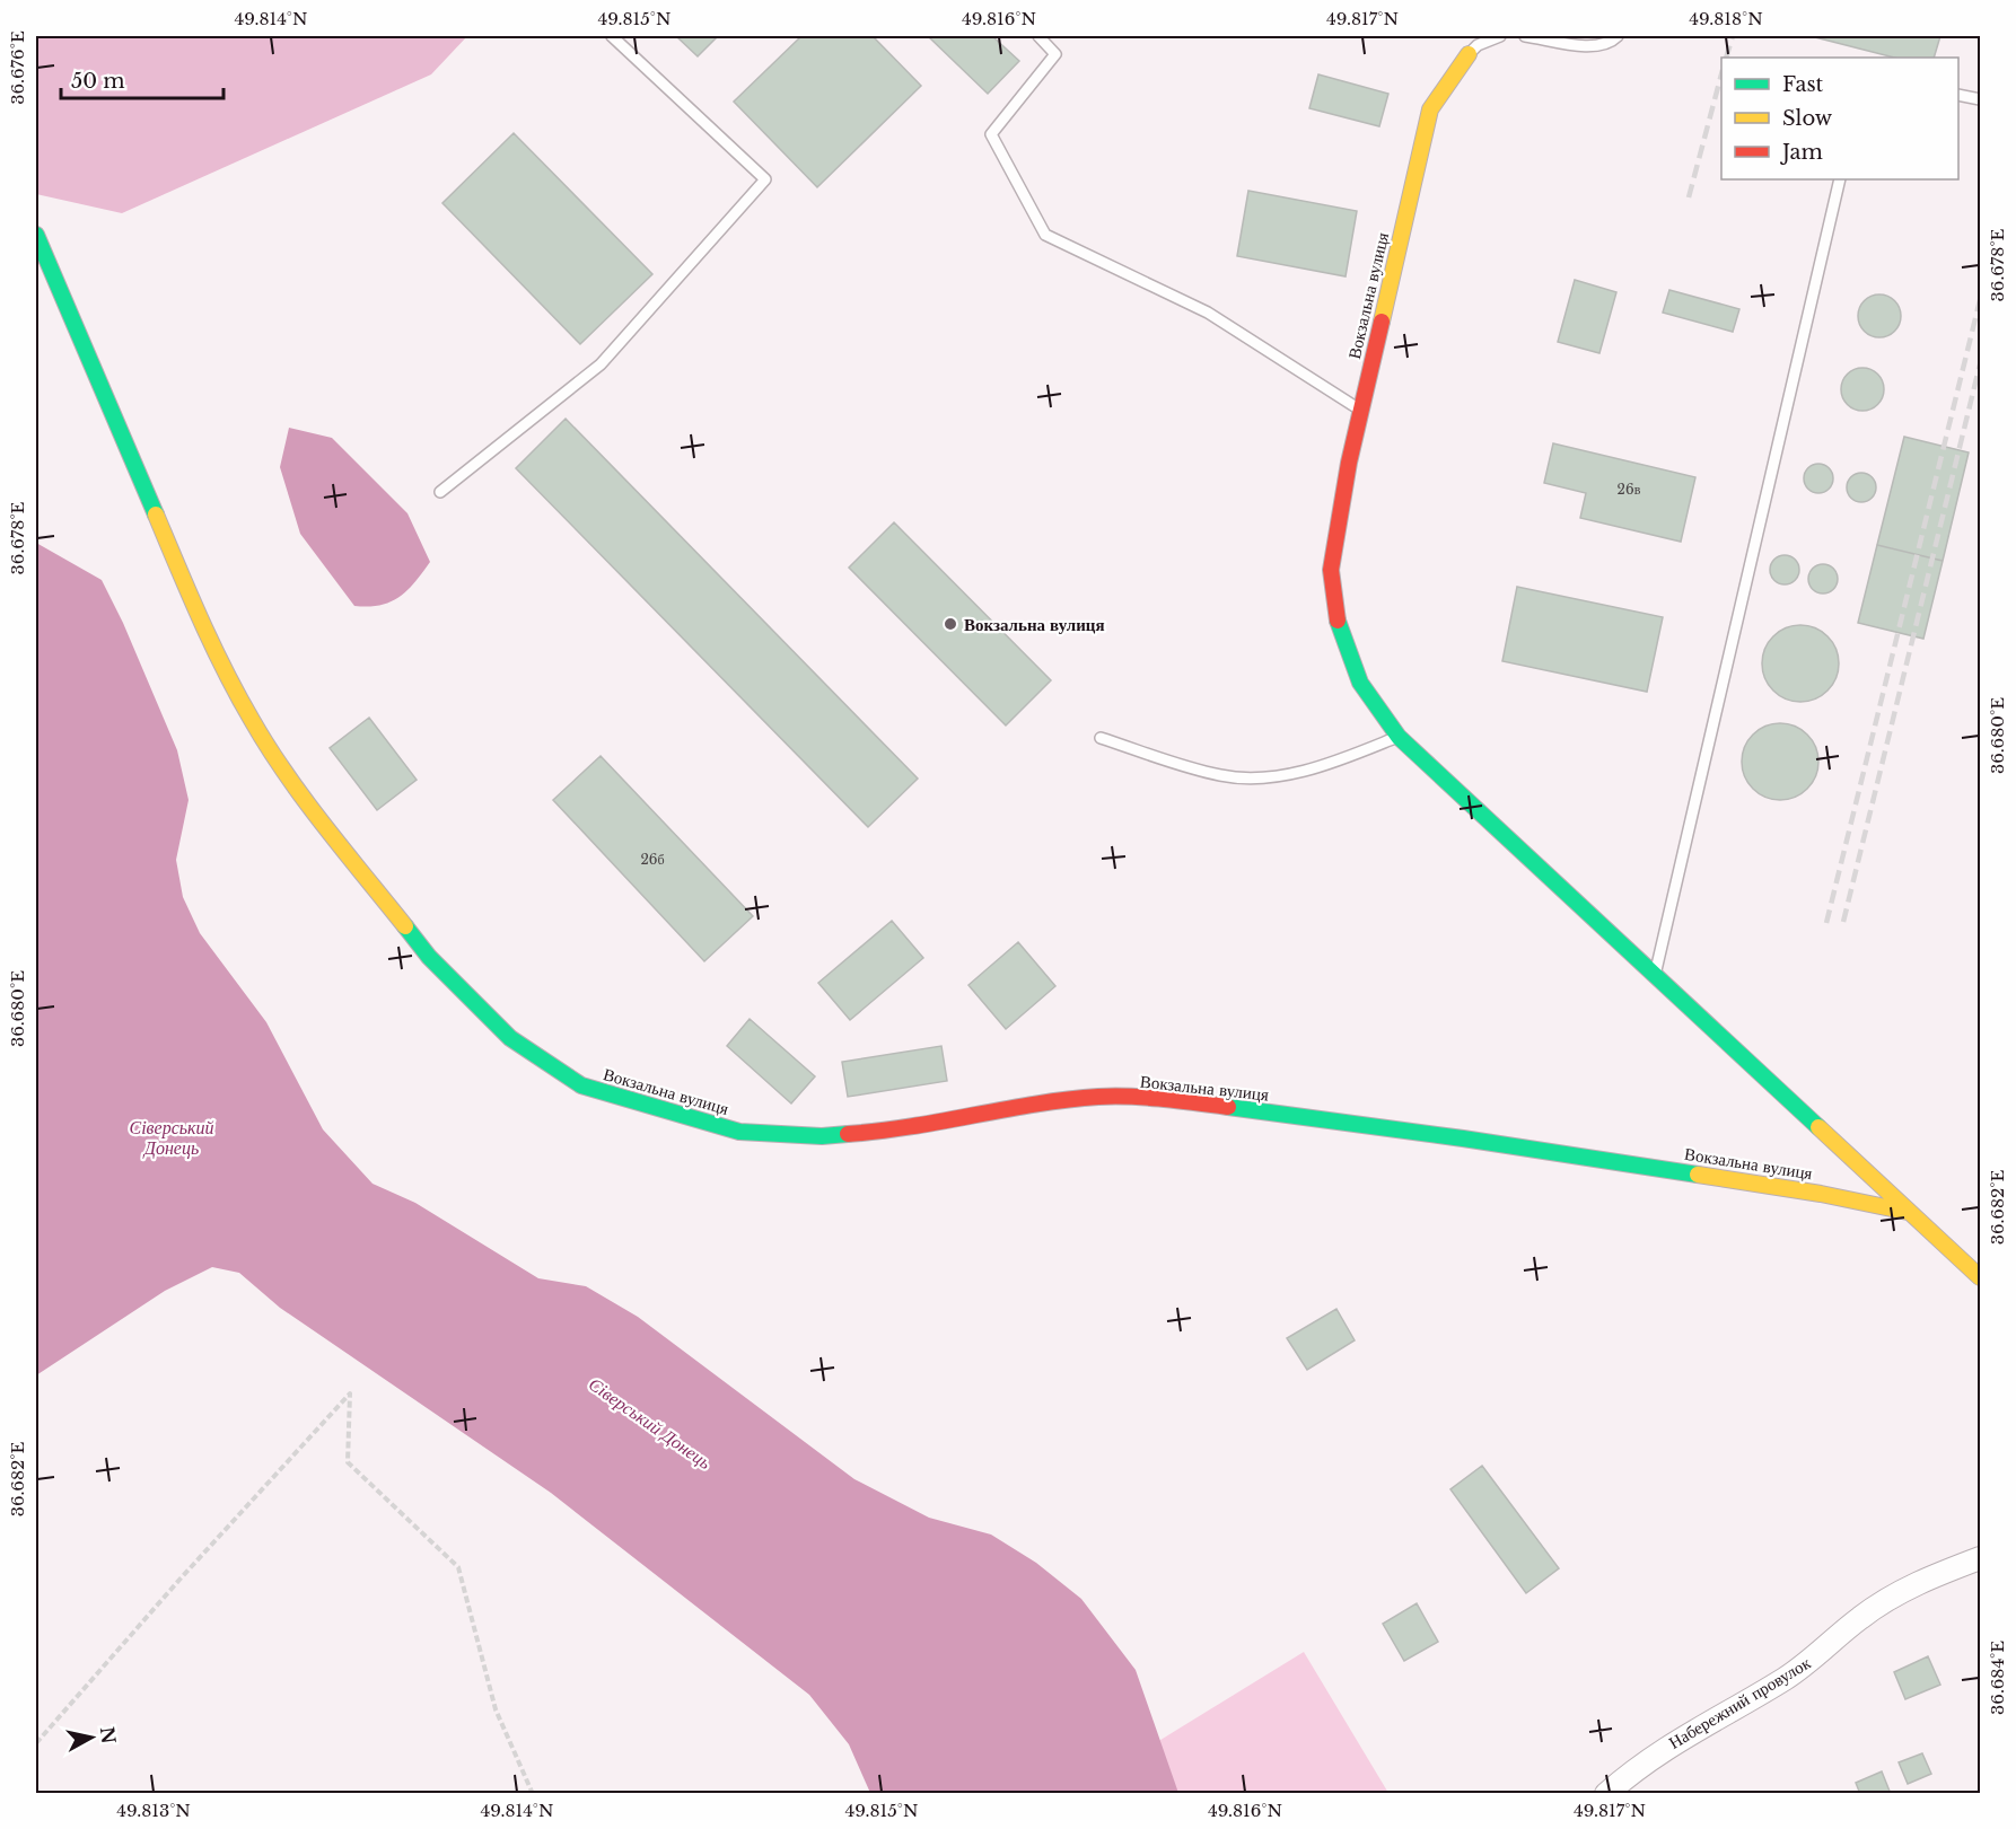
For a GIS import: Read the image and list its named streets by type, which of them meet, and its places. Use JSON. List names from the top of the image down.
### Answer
{
  "streets": {
    "street": ["Вокзальна вулиця", "Набережний провулок"]
  },
  "water": ["Сіверський Донець"],
  "places": ["Вокзальна вулиця"],
  "house_numbers": ["26в", "26б"],
  "legend": ["Fast", "Slow", "Jam"],
  "scale_bar": "50 m",
  "north": "right",
  "coordinates": [
    "49.814°N",
    "49.815°N",
    "49.816°N",
    "49.817°N",
    "49.818°N",
    "36.676°E",
    "36.678°E",
    "36.680°E",
    "36.682°E",
    "36.684°E",
    "49.813°N"
  ]
}
